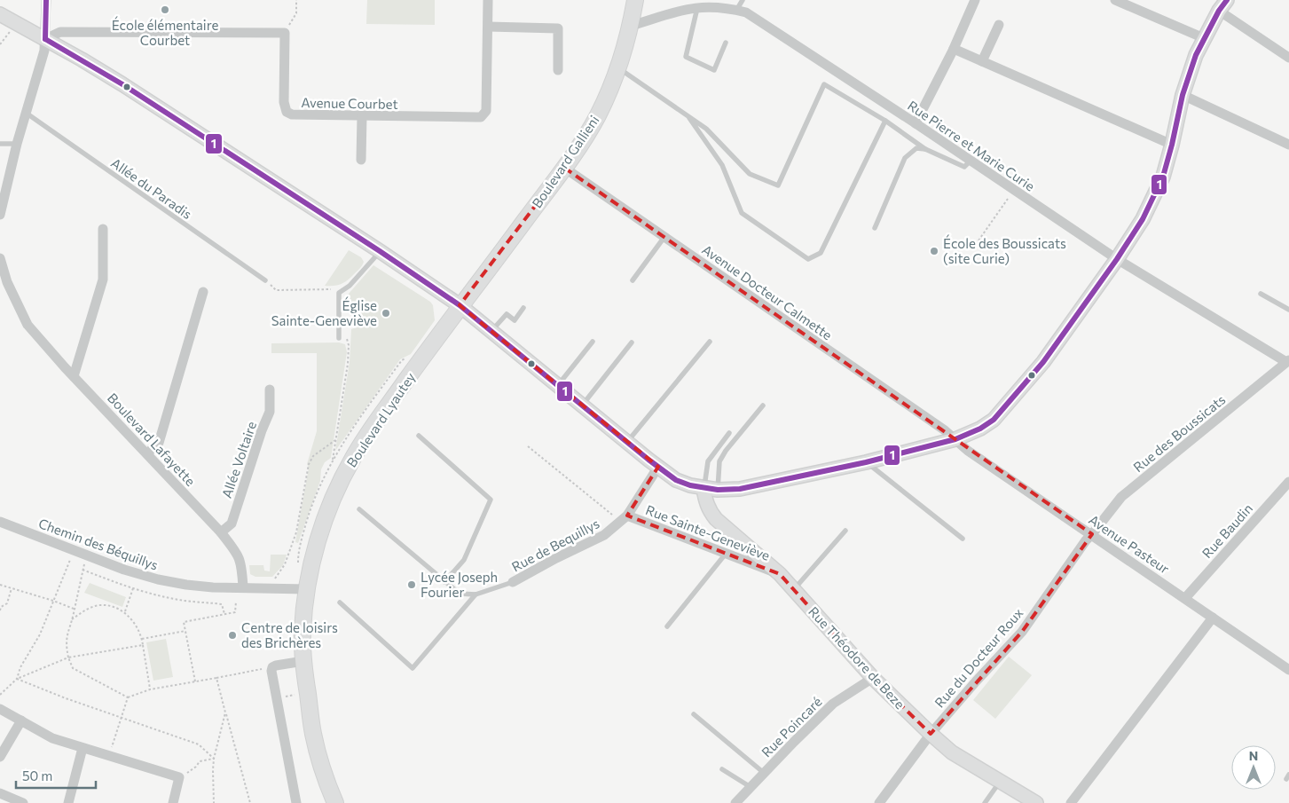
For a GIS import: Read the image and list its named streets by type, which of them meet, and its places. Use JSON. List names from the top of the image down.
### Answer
{
  "streets": {
    "main road": ["Boulevard Gallieni", "Boulevard Lyautey", "Rue Théodore de Beze"],
    "street": [
      "Avenue Courbet",
      "Rue Pierre et Marie Curie",
      "Avenue Docteur Calmette",
      "Rue des Boussicats",
      "Boulevard Lafayette",
      "Allée Voltaire",
      "Rue Baudin",
      "Rue Sainte-Geneviève",
      "Chemin des Béquillys",
      "Avenue Pasteur",
      "Rue de Bequillys",
      "Rue du Docteur Roux",
      "Rue Poincaré"
    ],
    "lane": ["Allée du Paradis"]
  },
  "crossings": [
    ["Rue Pierre et Marie Curie", "Boulevard Gallieni"],
    ["Rue Pierre et Marie Curie", "Rue des Boussicats"],
    ["Boulevard Gallieni", "Avenue Docteur Calmette"],
    ["Boulevard Gallieni", "Boulevard Lyautey"],
    ["Avenue Docteur Calmette", "Avenue Pasteur"],
    ["Rue des Boussicats", "Avenue Pasteur"],
    ["Rue des Boussicats", "Rue du Docteur Roux"],
    ["Boulevard Lafayette", "Allée Voltaire"],
    ["Boulevard Lafayette", "Chemin des Béquillys"],
    ["Rue Baudin", "Avenue Pasteur"],
    ["Rue Sainte-Geneviève", "Rue de Bequillys"],
    ["Rue Sainte-Geneviève", "Rue Théodore de Beze"],
    ["Avenue Pasteur", "Rue du Docteur Roux"],
    ["Rue Théodore de Beze", "Rue du Docteur Roux"],
    ["Rue Théodore de Beze", "Rue Poincaré"]
  ],
  "places": [
    "École élémentaire Courbet",
    "École des Boussicats (site Curie)",
    "Église Sainte-Geneviève",
    "Lycée Joseph Fourier",
    "Centre de loisirs des Brichères"
  ],
  "lines": ["transit line 1"],
  "scale_bar": "50 m",
  "north": "top"
}
